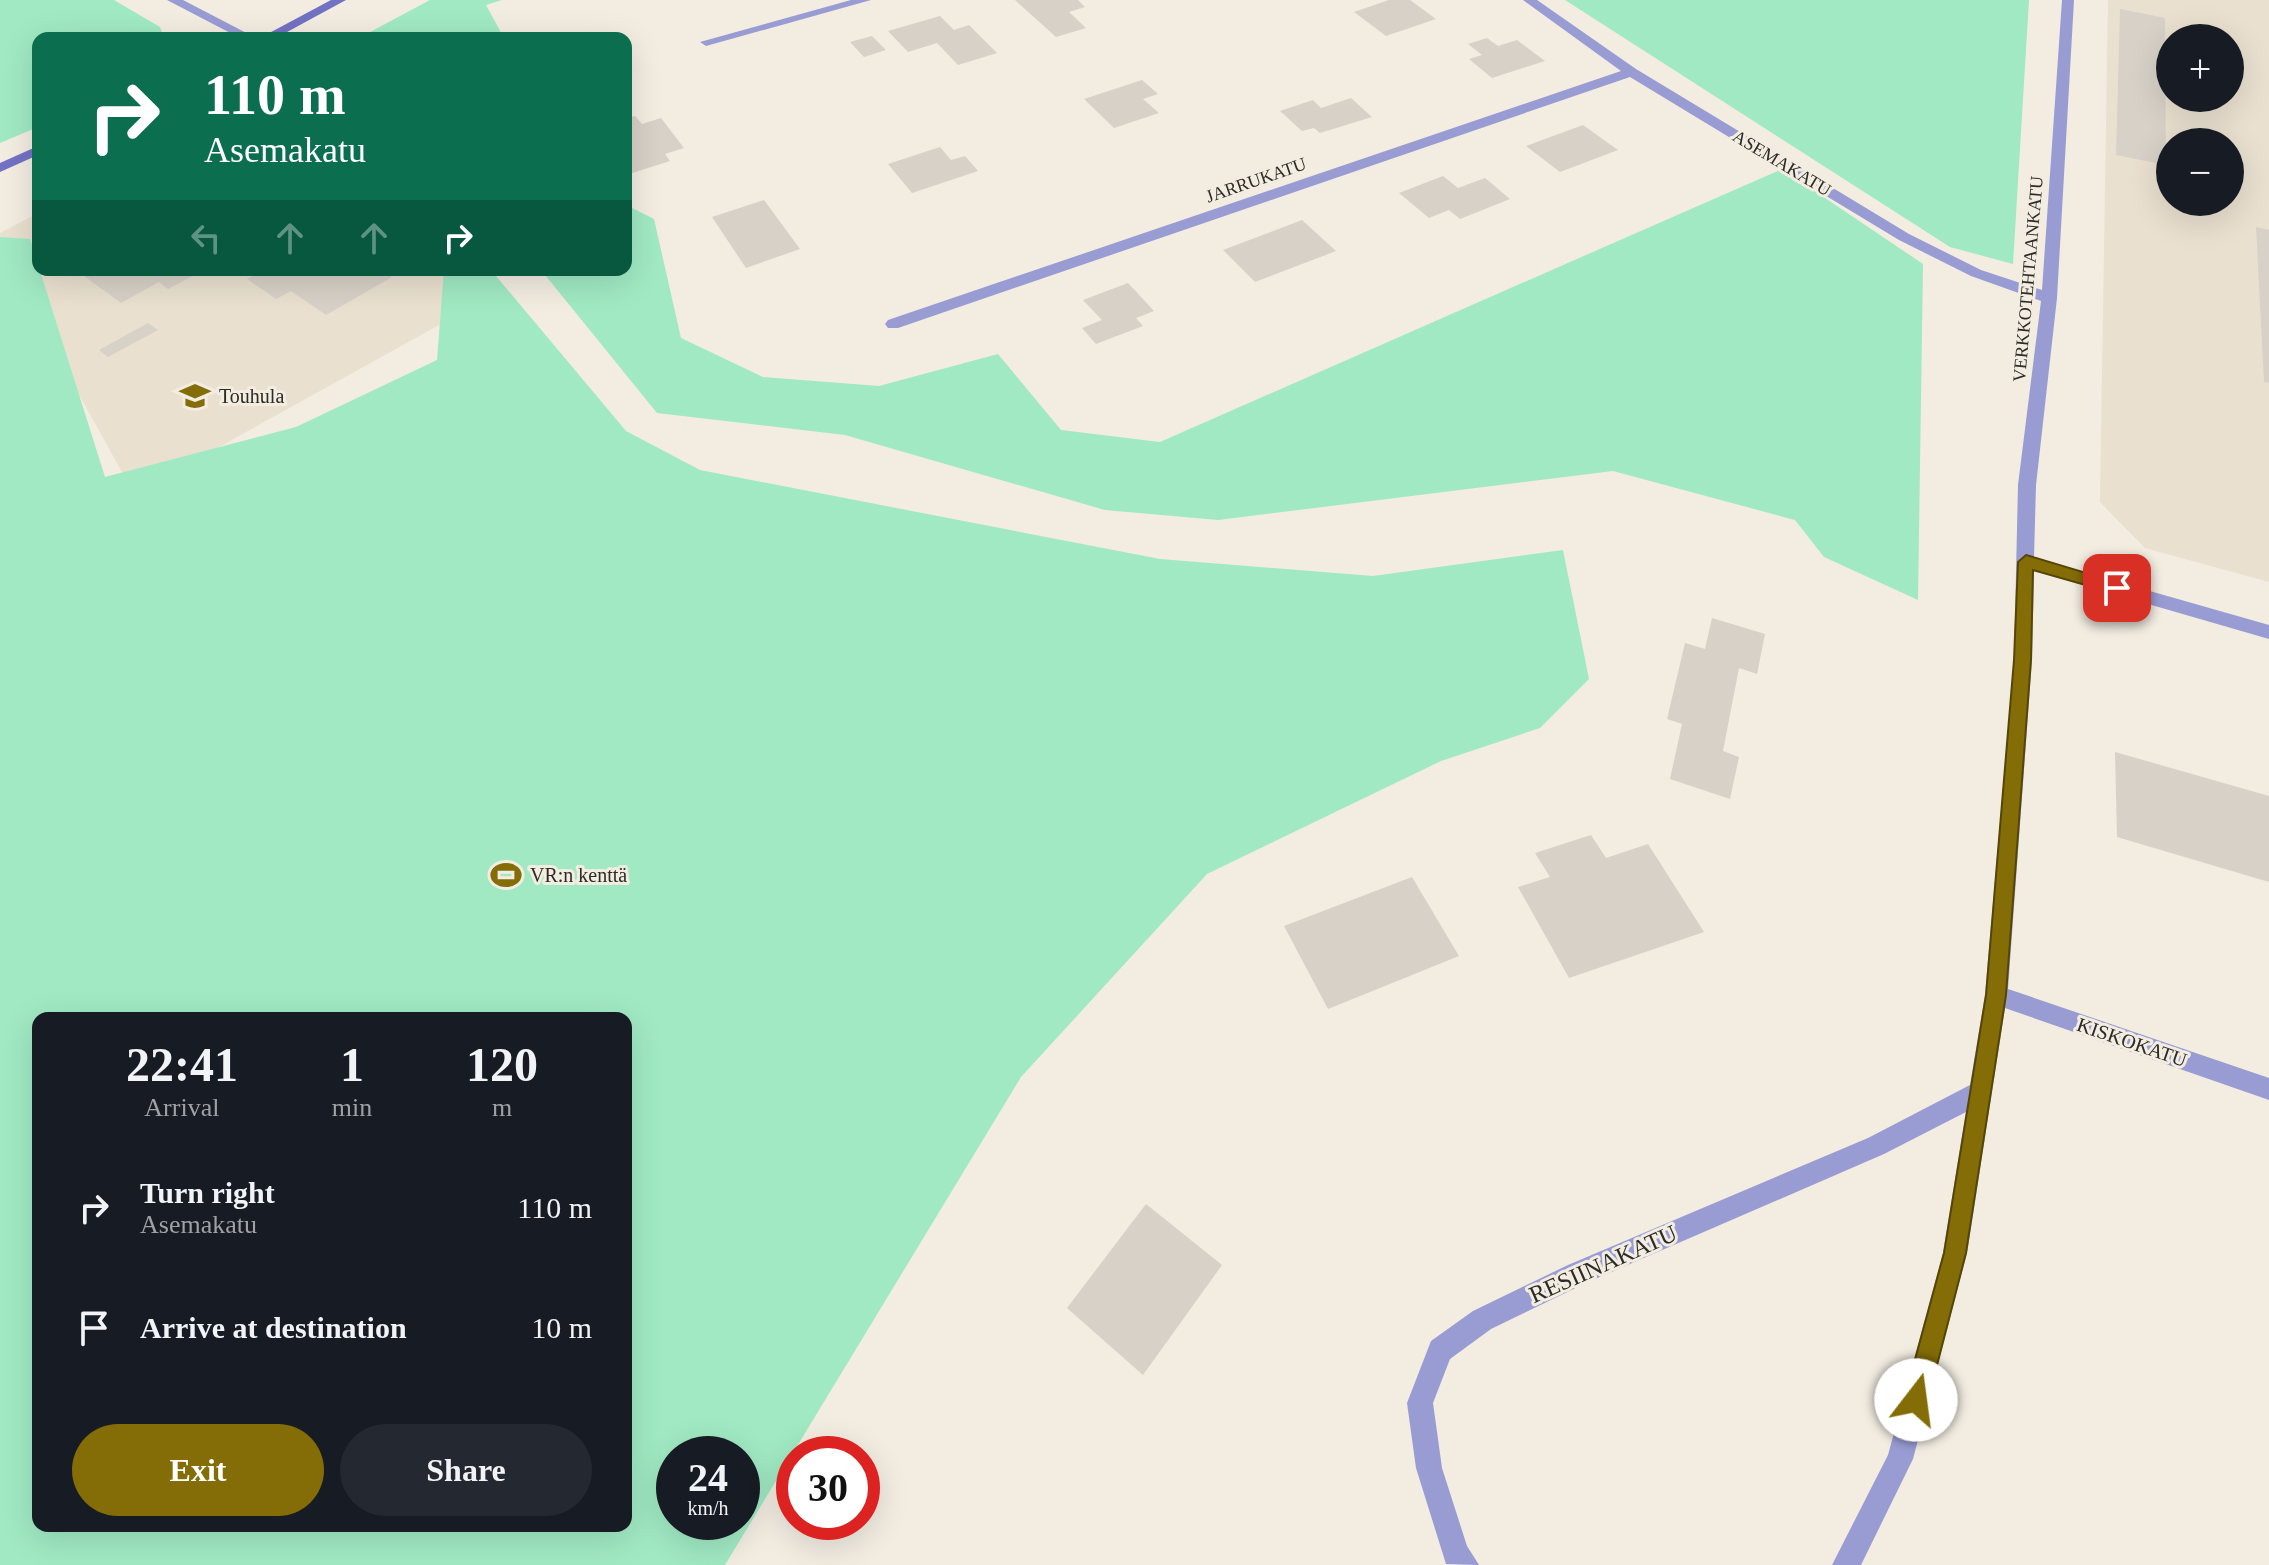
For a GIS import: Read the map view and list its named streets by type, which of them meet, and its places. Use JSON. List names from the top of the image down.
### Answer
{
  "streets": {
    "street": [
      "ASEMAKATU",
      "JARRUKATU",
      "VERKKOTEHTAANKATU",
      "KISKOKATU",
      "RESIINAKATU"
    ]
  },
  "crossings": [
    ["ASEMAKATU", "JARRUKATU"],
    ["ASEMAKATU", "VERKKOTEHTAANKATU"]
  ],
  "places": {
    "school or university": ["Touhula"],
    "sports": ["VR:n kenttä"]
  },
  "page": {
    "map_buttons": ["+", "−"],
    "turn": ["110 m", "Asemakatu"],
    "eta": [
      "22:41",
      "Arrival",
      "1",
      "min",
      "120",
      "m"
    ],
    "list": [
      {
        "name": "Turn right",
        "note": "Asemakatu",
        "value": "110 m"
      },
      {
        "name": "Arrive at destination",
        "value": "10 m"
      }
    ],
    "buttons": ["Exit", "Share"],
    "speed": "24 km/h",
    "limit": "30"
  }
}
